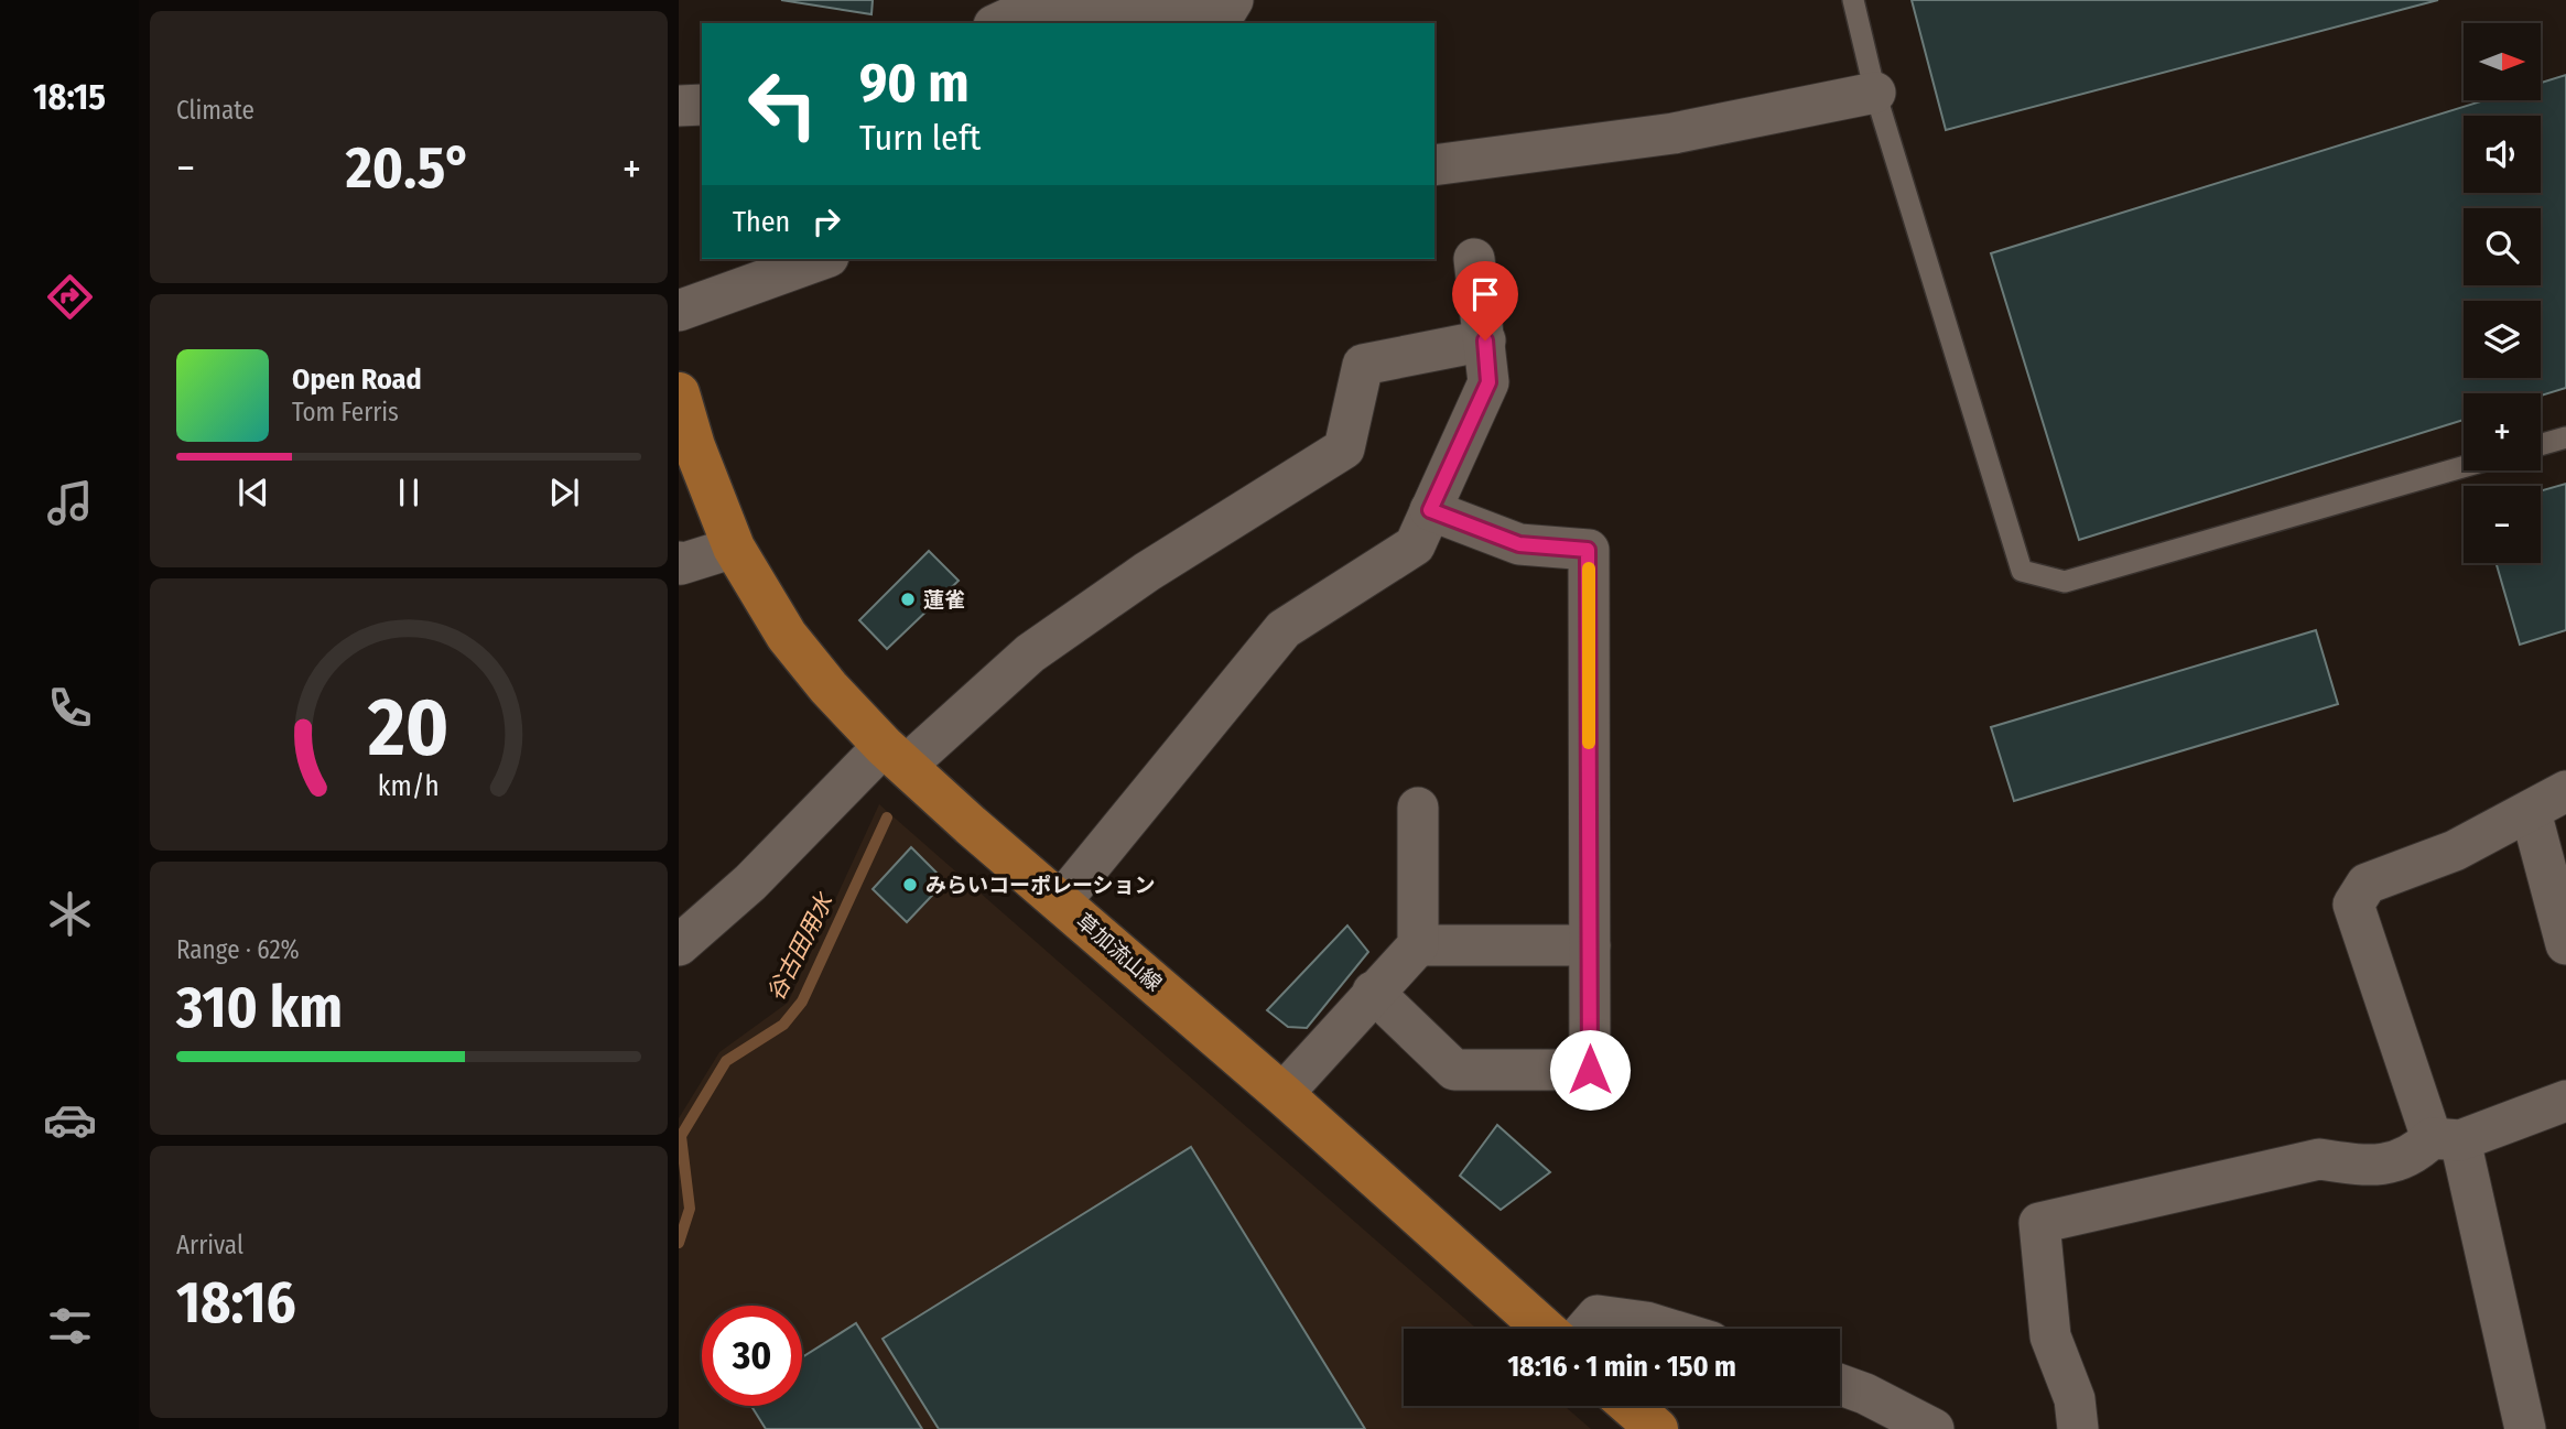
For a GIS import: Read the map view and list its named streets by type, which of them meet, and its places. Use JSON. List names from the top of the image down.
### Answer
{
  "streets": {
    "main road": ["草加流山線"]
  },
  "water": ["谷古田用水"],
  "places": ["蓮雀", "みらいコーポレーション"],
  "north": "right",
  "page": {
    "tabs": "18:15",
    "tile": [
      "Climate",
      ["Range · 62%", "310 km"],
      ["Arrival", "18:16"]
    ],
    "map_buttons": ["+", "−"],
    "turn": ["90 m", "Turn left"],
    "heat": ["−", "20.5°", "+"],
    "then": "Then",
    "song": ["Open Road", "Tom Ferris"],
    "limit": "30",
    "trip": "18:16 · 1 min · 150 m",
    "gauge": ["20", "km/h"]
  }
}
